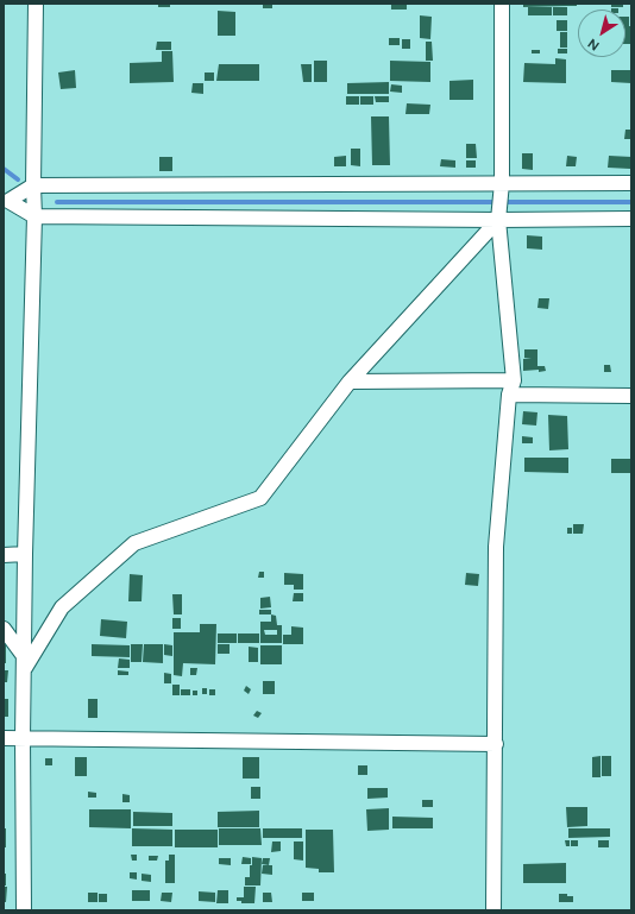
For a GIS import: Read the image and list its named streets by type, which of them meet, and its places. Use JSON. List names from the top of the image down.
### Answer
{
  "north": "bottom left"
}
